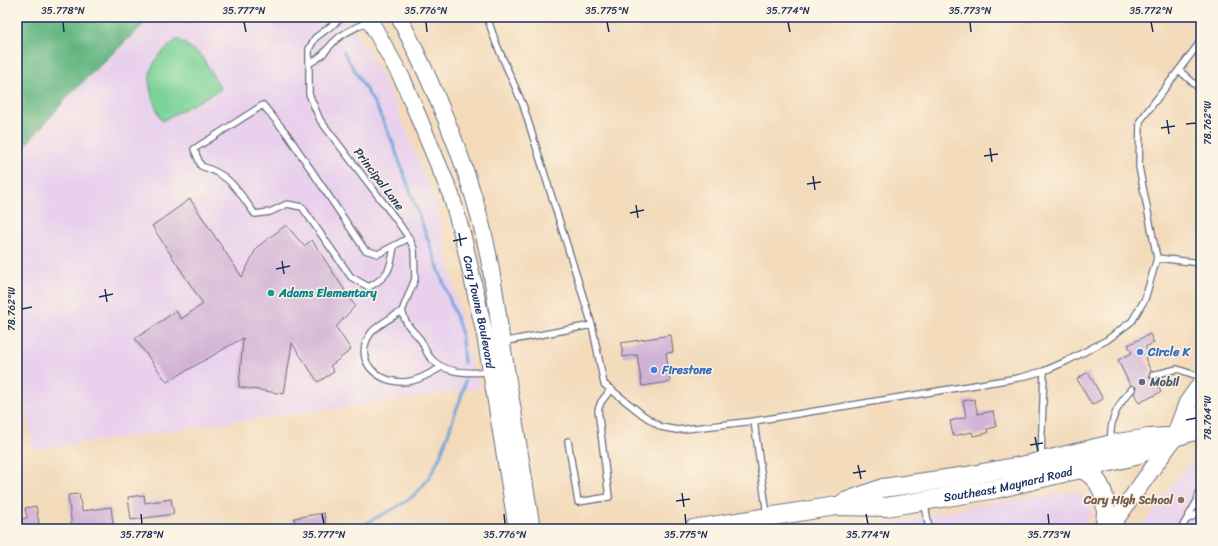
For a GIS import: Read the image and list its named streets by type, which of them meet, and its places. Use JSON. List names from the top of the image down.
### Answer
{
  "streets": {
    "main road": ["Cary Towne Boulevard", "Southeast Maynard Road"],
    "lane": ["Principal Lane"]
  },
  "places": [
    "Adams Elementary",
    "Circle K",
    "Firestone",
    "Mobil",
    "Cary High School"
  ],
  "coordinates": [
    "35.778°N",
    "35.777°N",
    "35.776°N",
    "35.775°N",
    "35.774°N",
    "35.773°N",
    "35.772°N",
    "78.762°W",
    "78.764°W"
  ]
}
